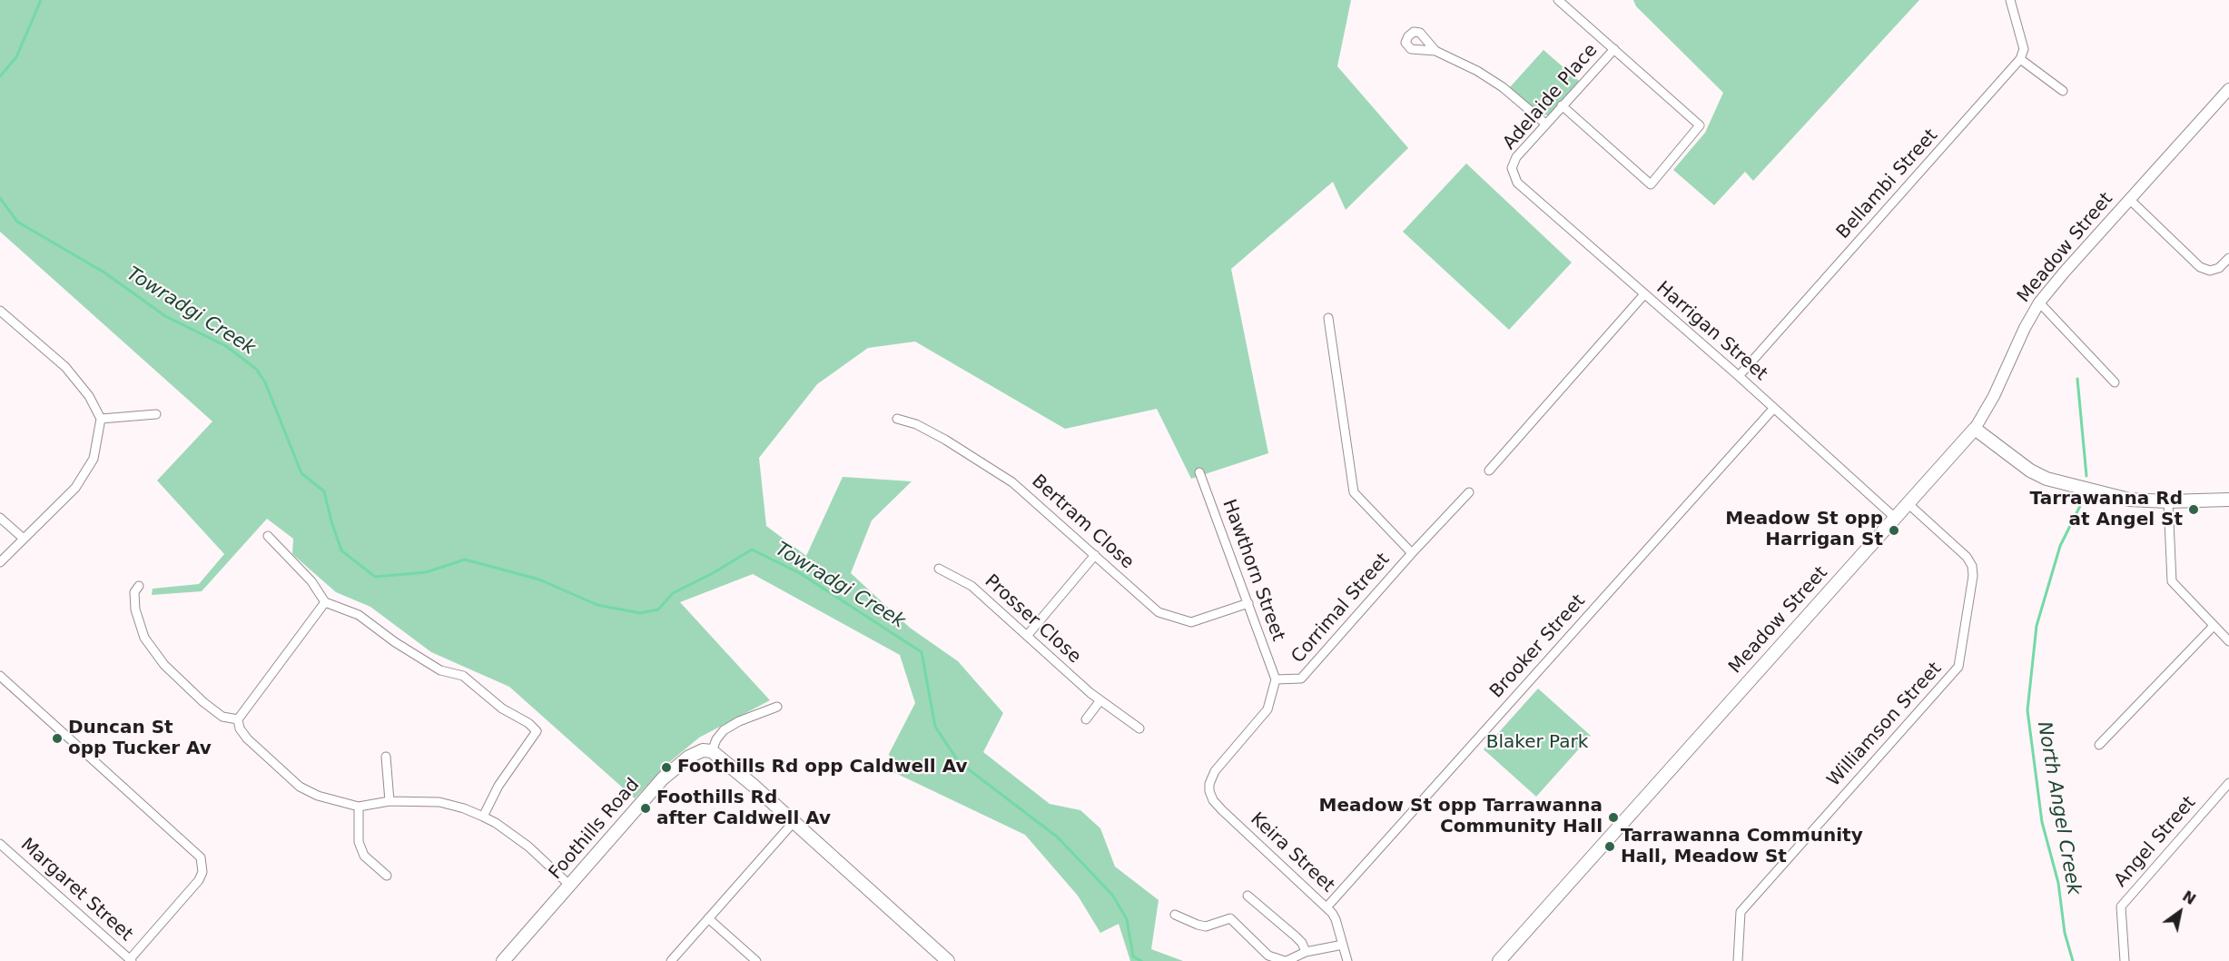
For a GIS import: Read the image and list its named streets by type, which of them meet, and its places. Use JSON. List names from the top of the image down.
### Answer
{
  "streets": {
    "main road": ["Meadow Street", "Foothills Road"],
    "street": [
      "Adelaide Place",
      "Bellambi Street",
      "Harrigan Street",
      "Bertram Close",
      "Hawthorn Street",
      "Corrimal Street",
      "Prosser Close",
      "Brooker Street",
      "Williamson Street",
      "Angel Street",
      "Keira Street",
      "Margaret Street"
    ]
  },
  "crossings": [
    ["Adelaide Place", "Harrigan Street"],
    ["Bellambi Street", "Harrigan Street"],
    ["Meadow Street", "Harrigan Street"],
    ["Meadow Street", "Williamson Street"],
    ["Harrigan Street", "Brooker Street"],
    ["Bertram Close", "Hawthorn Street"],
    ["Hawthorn Street", "Corrimal Street"],
    ["Hawthorn Street", "Keira Street"],
    ["Corrimal Street", "Keira Street"],
    ["Brooker Street", "Keira Street"]
  ],
  "water": ["Towradgi Creek", "North Angel Creek"],
  "parks": ["Blaker Park"],
  "places": [
    "Tarrawanna Rd at Angel St",
    "Meadow St opp Harrigan St",
    "Duncan St opp Tucker Av",
    "Foothills Rd opp Caldwell Av",
    "Foothills Rd after Caldwell Av",
    "Meadow St opp Tarrawanna Community Hall",
    "Tarrawanna Community Hall, Meadow St"
  ],
  "north": "top right"
}
